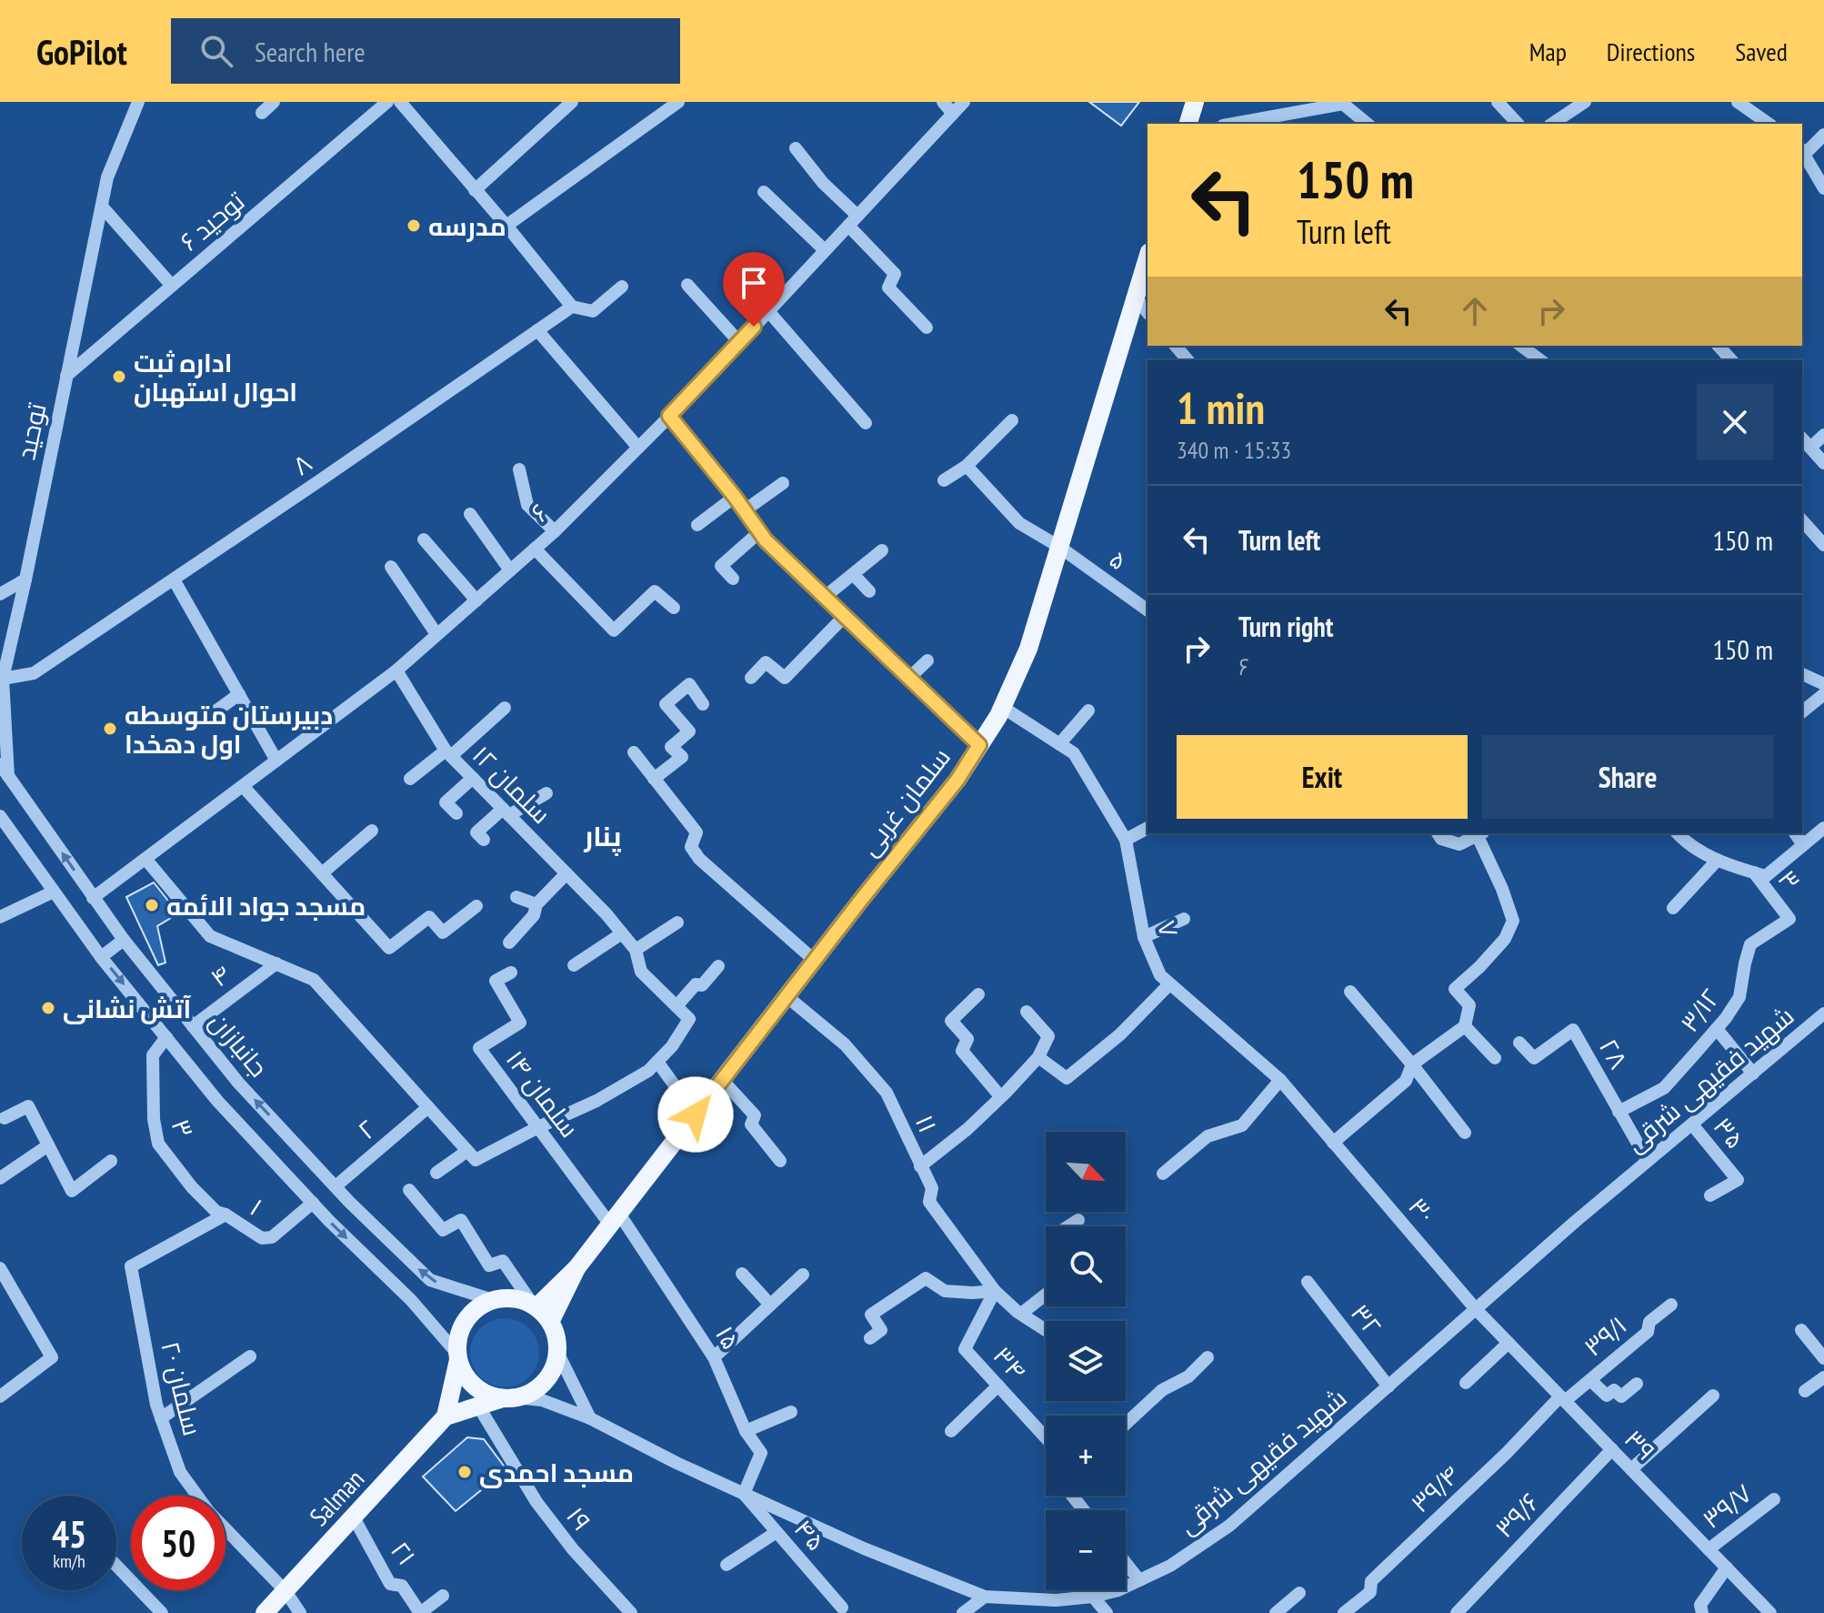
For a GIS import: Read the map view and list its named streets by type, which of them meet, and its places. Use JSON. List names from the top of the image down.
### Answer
{
  "streets": {
    "main road": ["سلمان غربی", "Salman"],
    "street": [
      "توحید ۶",
      "توحید",
      "۸",
      "۶",
      "۵",
      "سلمان ۱۲",
      "۳",
      "۷",
      "۴",
      "۳/۱۲",
      "جانبازان",
      "۲۸",
      "شهید فقیهی شرقی",
      "سلمان ۱۴",
      "۱۱",
      "۲",
      "۳۵",
      "۱",
      "۳۰",
      "۳۲",
      "۳۹/۱",
      "۱۵",
      "۳۴",
      "سلمان ۲۰",
      "۳۹",
      "۳۹/۴",
      "۳۹/۷",
      "۳۹/۶",
      "۱۹",
      "۴۵",
      "۲۱"
    ]
  },
  "crossings": [
    ["توحید ۶", "توحید"],
    ["توحید", "۸"],
    ["توحید", "جانبازان"],
    ["۶", "سلمان ۱۲"],
    ["۶", "جانبازان"],
    ["۵", "سلمان غربی"],
    ["سلمان غربی", "۷"],
    ["سلمان غربی", "سلمان ۱۴"],
    ["سلمان غربی", "۱۱"],
    ["سلمان غربی", "۱۵"],
    ["۳", "۳/۱۲"],
    ["۳", "جانبازان"],
    ["۳", "۱"],
    ["۷", "۳۰"],
    ["۴", "جانبازان"],
    ["۳/۱۲", "۲۸"],
    ["جانبازان", "شهید فقیهی شرقی"],
    ["جانبازان", "۲"],
    ["جانبازان", "۱"],
    ["۲۸", "شهید فقیهی شرقی"],
    ["شهید فقیهی شرقی", "۳۵"],
    ["شهید فقیهی شرقی", "۳۰"],
    ["شهید فقیهی شرقی", "۳۲"],
    ["شهید فقیهی شرقی", "۱۵"],
    ["شهید فقیهی شرقی", "۳۹"],
    ["شهید فقیهی شرقی", "۴۵"],
    ["سلمان ۱۴", "۱۵"],
    ["۱۱", "۳۴"],
    ["۱", "سلمان ۲۰"],
    ["۳۰", "۳۹"],
    ["۳۹/۱", "۳۹"],
    ["۳۹/۱", "۳۹/۴"],
    ["۱۵", "۴۵"],
    ["سلمان ۲۰", "Salman"],
    ["۳۹", "۳۹/۴"],
    ["۳۹", "۳۹/۷"],
    ["۳۹", "۳۹/۶"],
    ["Salman", "۲۱"]
  ],
  "districts": ["پنار"],
  "places": [
    "مدرسه",
    "اداره ثبت احوال استهبان",
    "دبیرستان متوسطه اول دهخدا",
    "مسجد جواد الائمه",
    "آتش نشانی",
    "مسجد احمدی"
  ],
  "north": "bottom right",
  "page": {
    "header": "GoPilot",
    "search": "Search here",
    "nav": ["Map", "Directions", "Saved"],
    "turn": ["150 m", "Turn left"],
    "heading": ["1 min", "340 m · 15:33"],
    "list": [
      {
        "name": "Turn left",
        "value": "150 m"
      },
      {
        "name": "Turn right",
        "note": "۶",
        "value": "150 m"
      }
    ],
    "buttons": ["Exit", "Share"],
    "map_buttons": ["+", "−"],
    "speed": "45 km/h",
    "limit": "50"
  }
}
